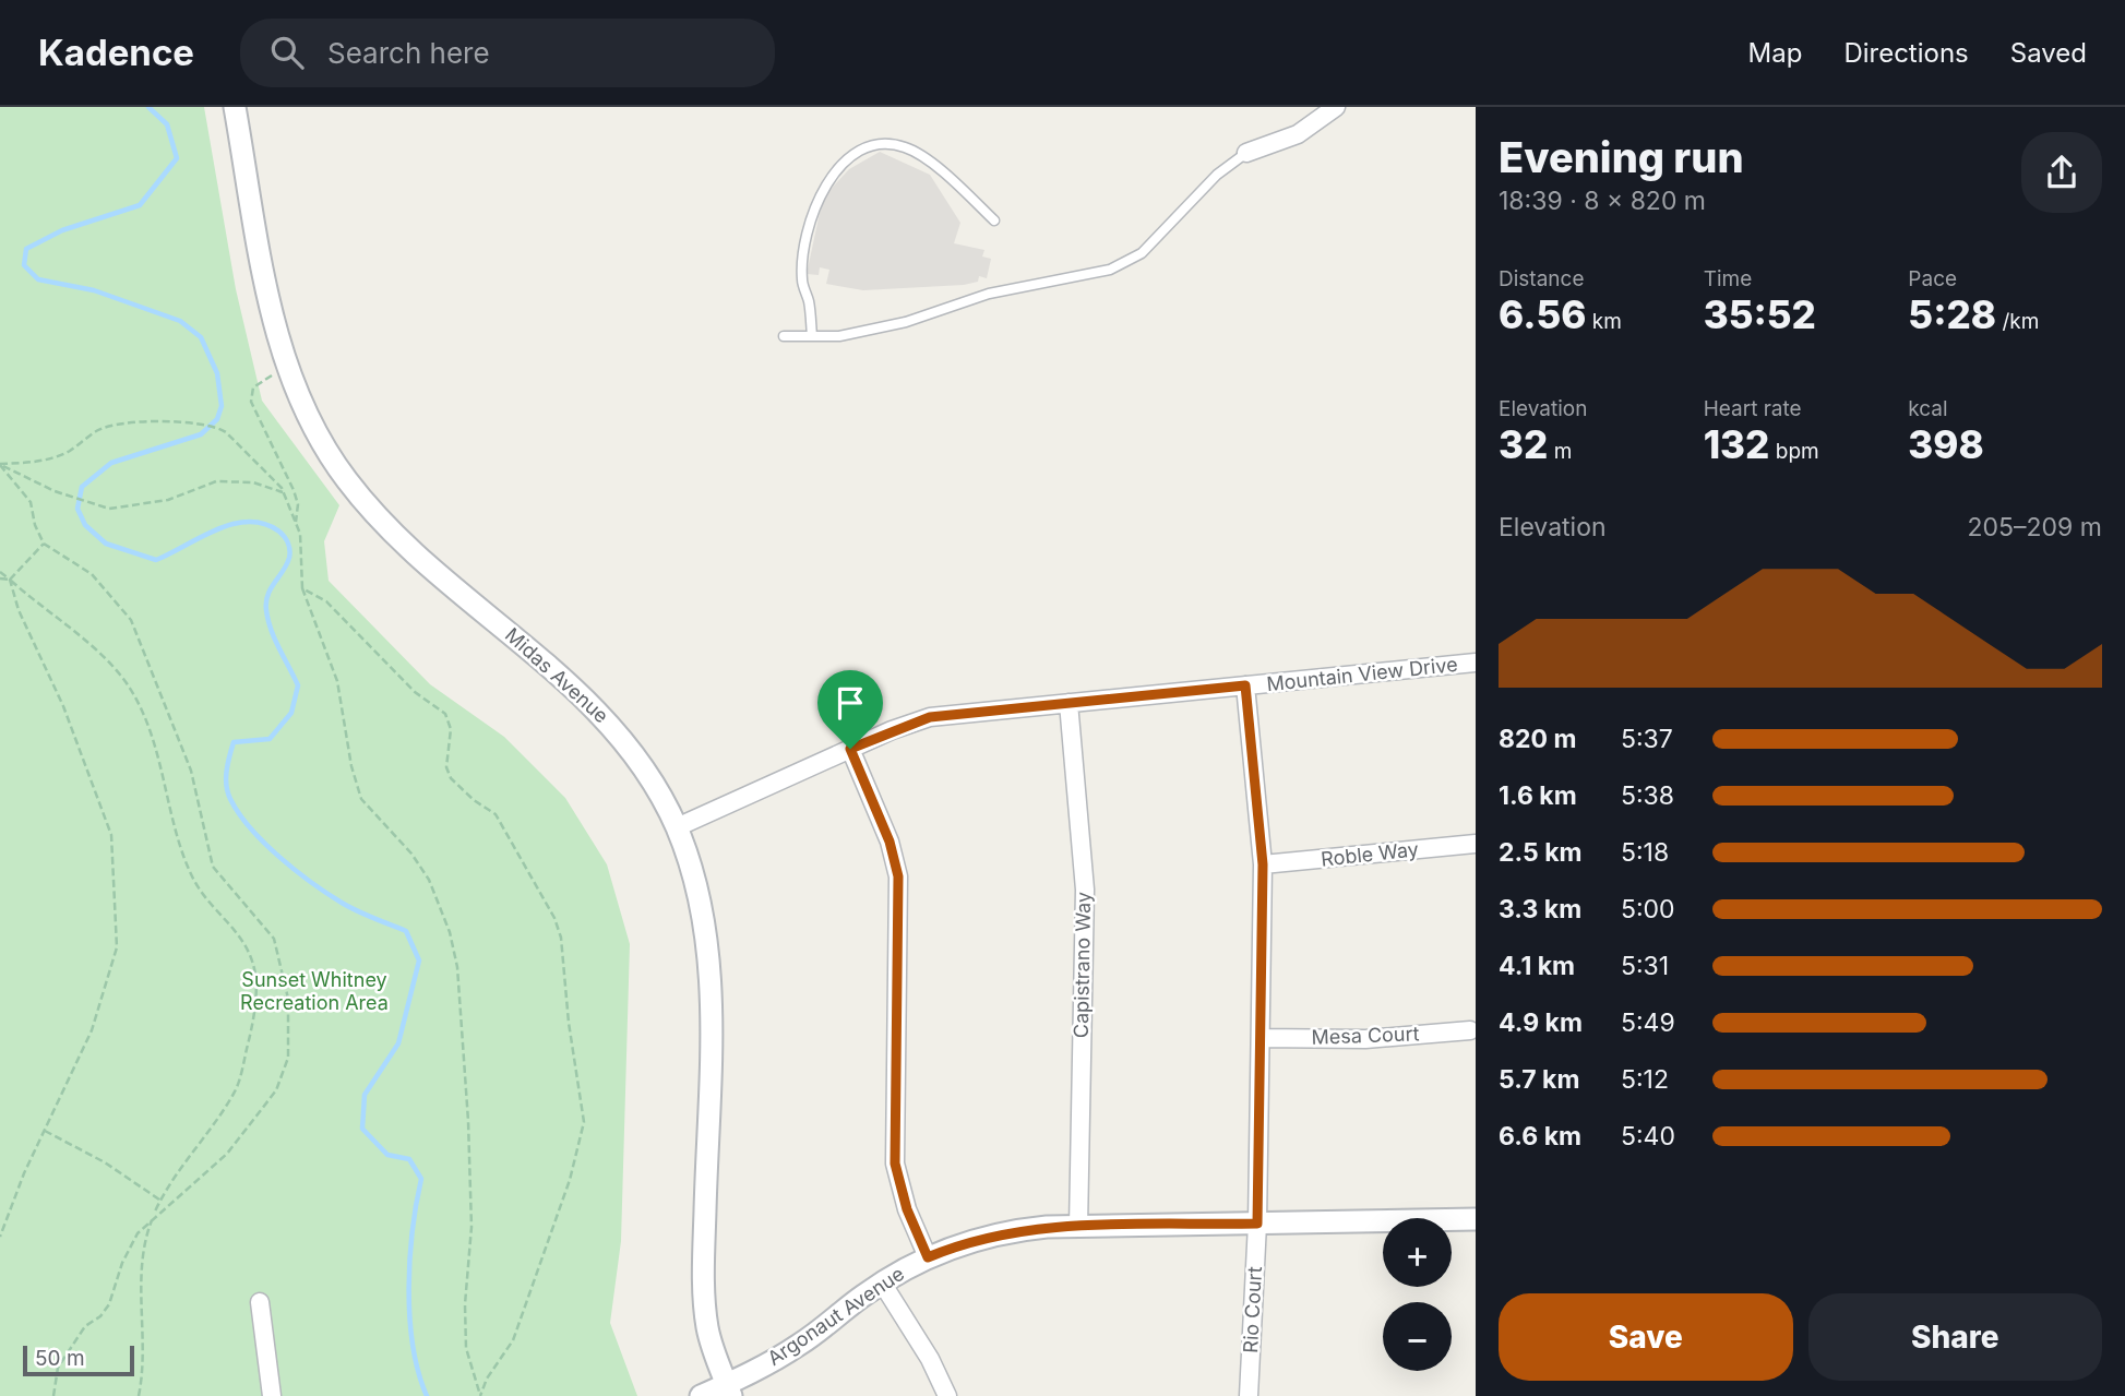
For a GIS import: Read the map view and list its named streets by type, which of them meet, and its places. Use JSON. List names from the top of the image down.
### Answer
{
  "streets": {
    "street": [
      "Mountain View Drive",
      "Midas Avenue",
      "Roble Way",
      "Capistrano Way",
      "Mesa Court",
      "Rio Court",
      "Argonaut Avenue"
    ]
  },
  "crossings": [
    ["Mountain View Drive", "Midas Avenue"],
    ["Mountain View Drive", "Capistrano Way"],
    ["Mountain View Drive", "Rio Court"],
    ["Midas Avenue", "Argonaut Avenue"],
    ["Roble Way", "Rio Court"],
    ["Capistrano Way", "Argonaut Avenue"],
    ["Mesa Court", "Rio Court"],
    ["Rio Court", "Argonaut Avenue"]
  ],
  "parks": ["Sunset Whitney Recreation Area"],
  "scale_bar": "50 m",
  "page": {
    "header": "Kadence",
    "search": "Search here",
    "nav": ["Map", "Directions", "Saved"],
    "heading": ["Evening run", "18:39 · 8 × 820 m"],
    "stats": [
      ["Distance", "6.56 km"],
      ["Time", "35:52"],
      ["Pace", "5:28 /km"],
      ["Elevation", "32 m"],
      ["Heart rate", "132 bpm"],
      ["kcal", "398"]
    ],
    "chart": ["Elevation", "205–209 m"],
    "list": [
      {
        "name": "820 m",
        "note": "5:37"
      },
      {
        "name": "1.6 km",
        "note": "5:38"
      },
      {
        "name": "2.5 km",
        "note": "5:18"
      },
      {
        "name": "3.3 km",
        "note": "5:00"
      },
      {
        "name": "4.1 km",
        "note": "5:31"
      },
      {
        "name": "4.9 km",
        "note": "5:49"
      },
      {
        "name": "5.7 km",
        "note": "5:12"
      },
      {
        "name": "6.6 km",
        "note": "5:40"
      }
    ],
    "map_buttons": ["+", "−"],
    "buttons": ["Save", "Share"],
    "scale": "50 m"
  }
}
